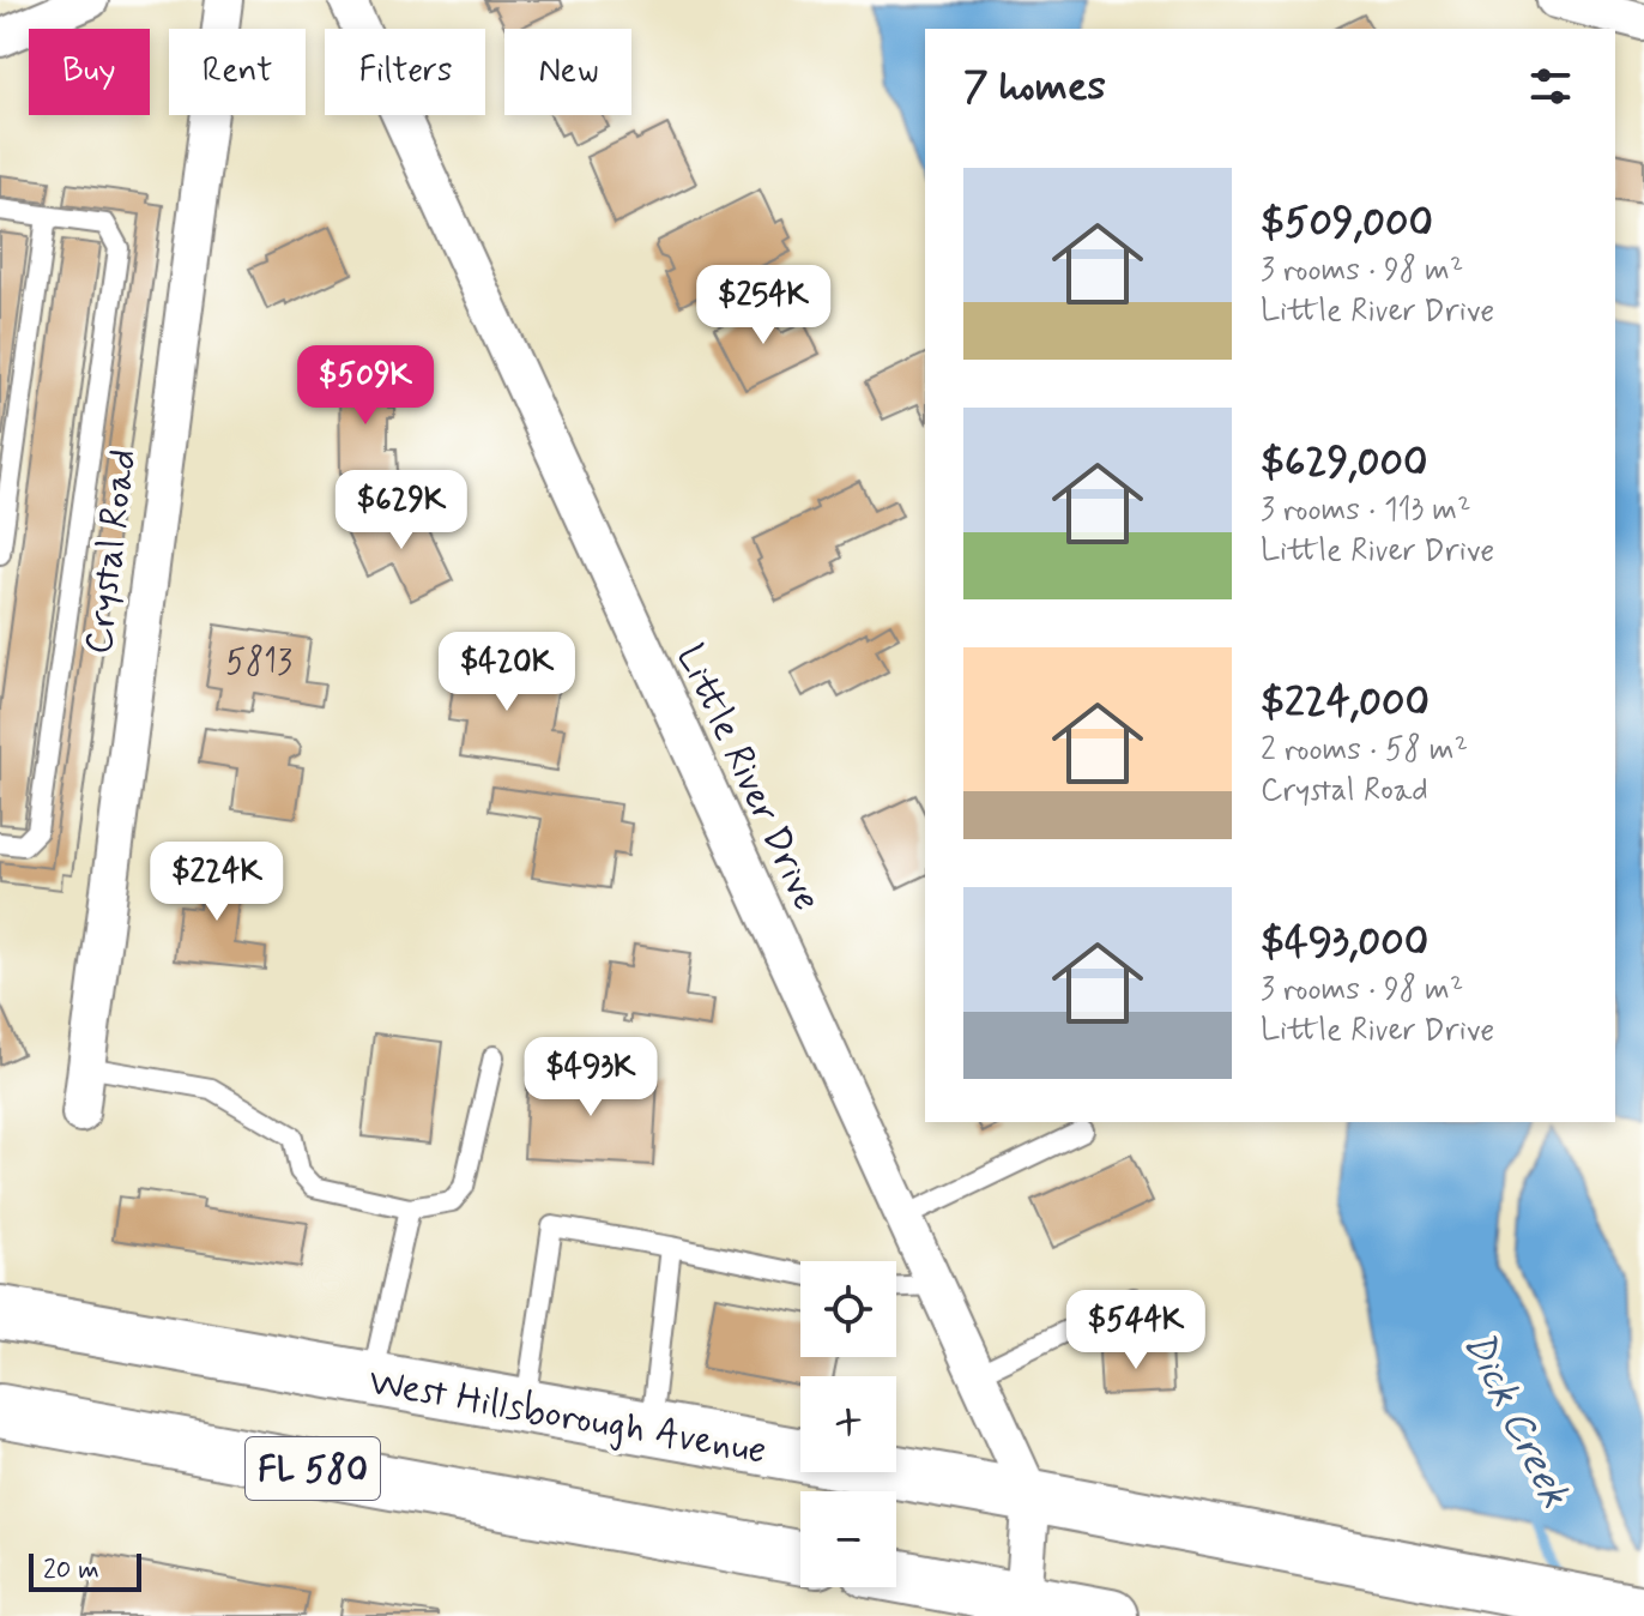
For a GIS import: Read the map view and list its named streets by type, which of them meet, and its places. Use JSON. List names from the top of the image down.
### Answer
{
  "streets": {
    "main road": ["West Hillsborough Avenue", "FL 580"],
    "street": ["Crystal Road", "Little River Drive"]
  },
  "crossings": [
    ["Little River Drive", "West Hillsborough Avenue"]
  ],
  "water": ["Dick Creek"],
  "house_numbers": ["5813"],
  "scale_bar": "20 m",
  "page": {
    "chip": [
      "Buy",
      "Rent",
      "Filters",
      "New"
    ],
    "heading": "7 homes",
    "list": [
      {
        "name": "$509,000",
        "note": "3 rooms · 98 m² · Little River Drive"
      },
      {
        "name": "$629,000",
        "note": "3 rooms · 113 m² · Little River Drive"
      },
      {
        "name": "$224,000",
        "note": "2 rooms · 58 m² · Crystal Road"
      },
      {
        "name": "$493,000",
        "note": "3 rooms · 98 m² · Little River Drive"
      }
    ],
    "price": [
      "$254K",
      "$509K",
      "$629K",
      "$420K",
      "$224K",
      "$493K",
      "$544K"
    ],
    "map_buttons": ["+", "−"],
    "scale": "20 m"
  }
}
